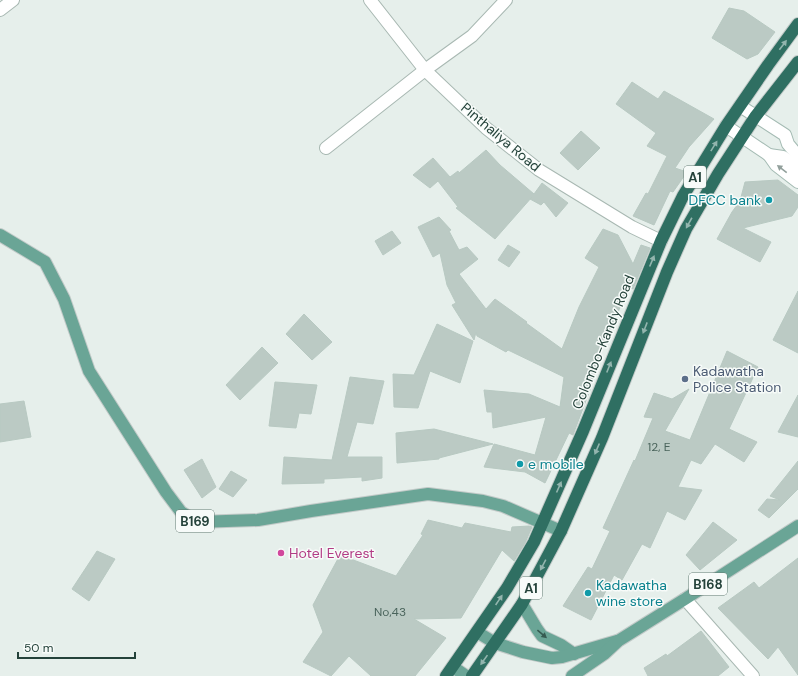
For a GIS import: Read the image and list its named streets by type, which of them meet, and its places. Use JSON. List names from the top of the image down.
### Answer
{
  "streets": {
    "highway": ["A1", "Colombo-Kandy Road"],
    "main road": ["B169", "B168"],
    "street": ["Pinthaliya Road"]
  },
  "crossings": [
    ["Pinthaliya Road", "Colombo-Kandy Road"],
    ["A1", "B168"],
    ["Colombo-Kandy Road", "B169"]
  ],
  "places": [
    "DFCC bank",
    "Kadawatha Police Station",
    "e mobile",
    "Hotel Everest",
    "Kadawatha wine store"
  ],
  "house_numbers": ["12, E", "No,43"],
  "scale_bar": "50 m"
}
